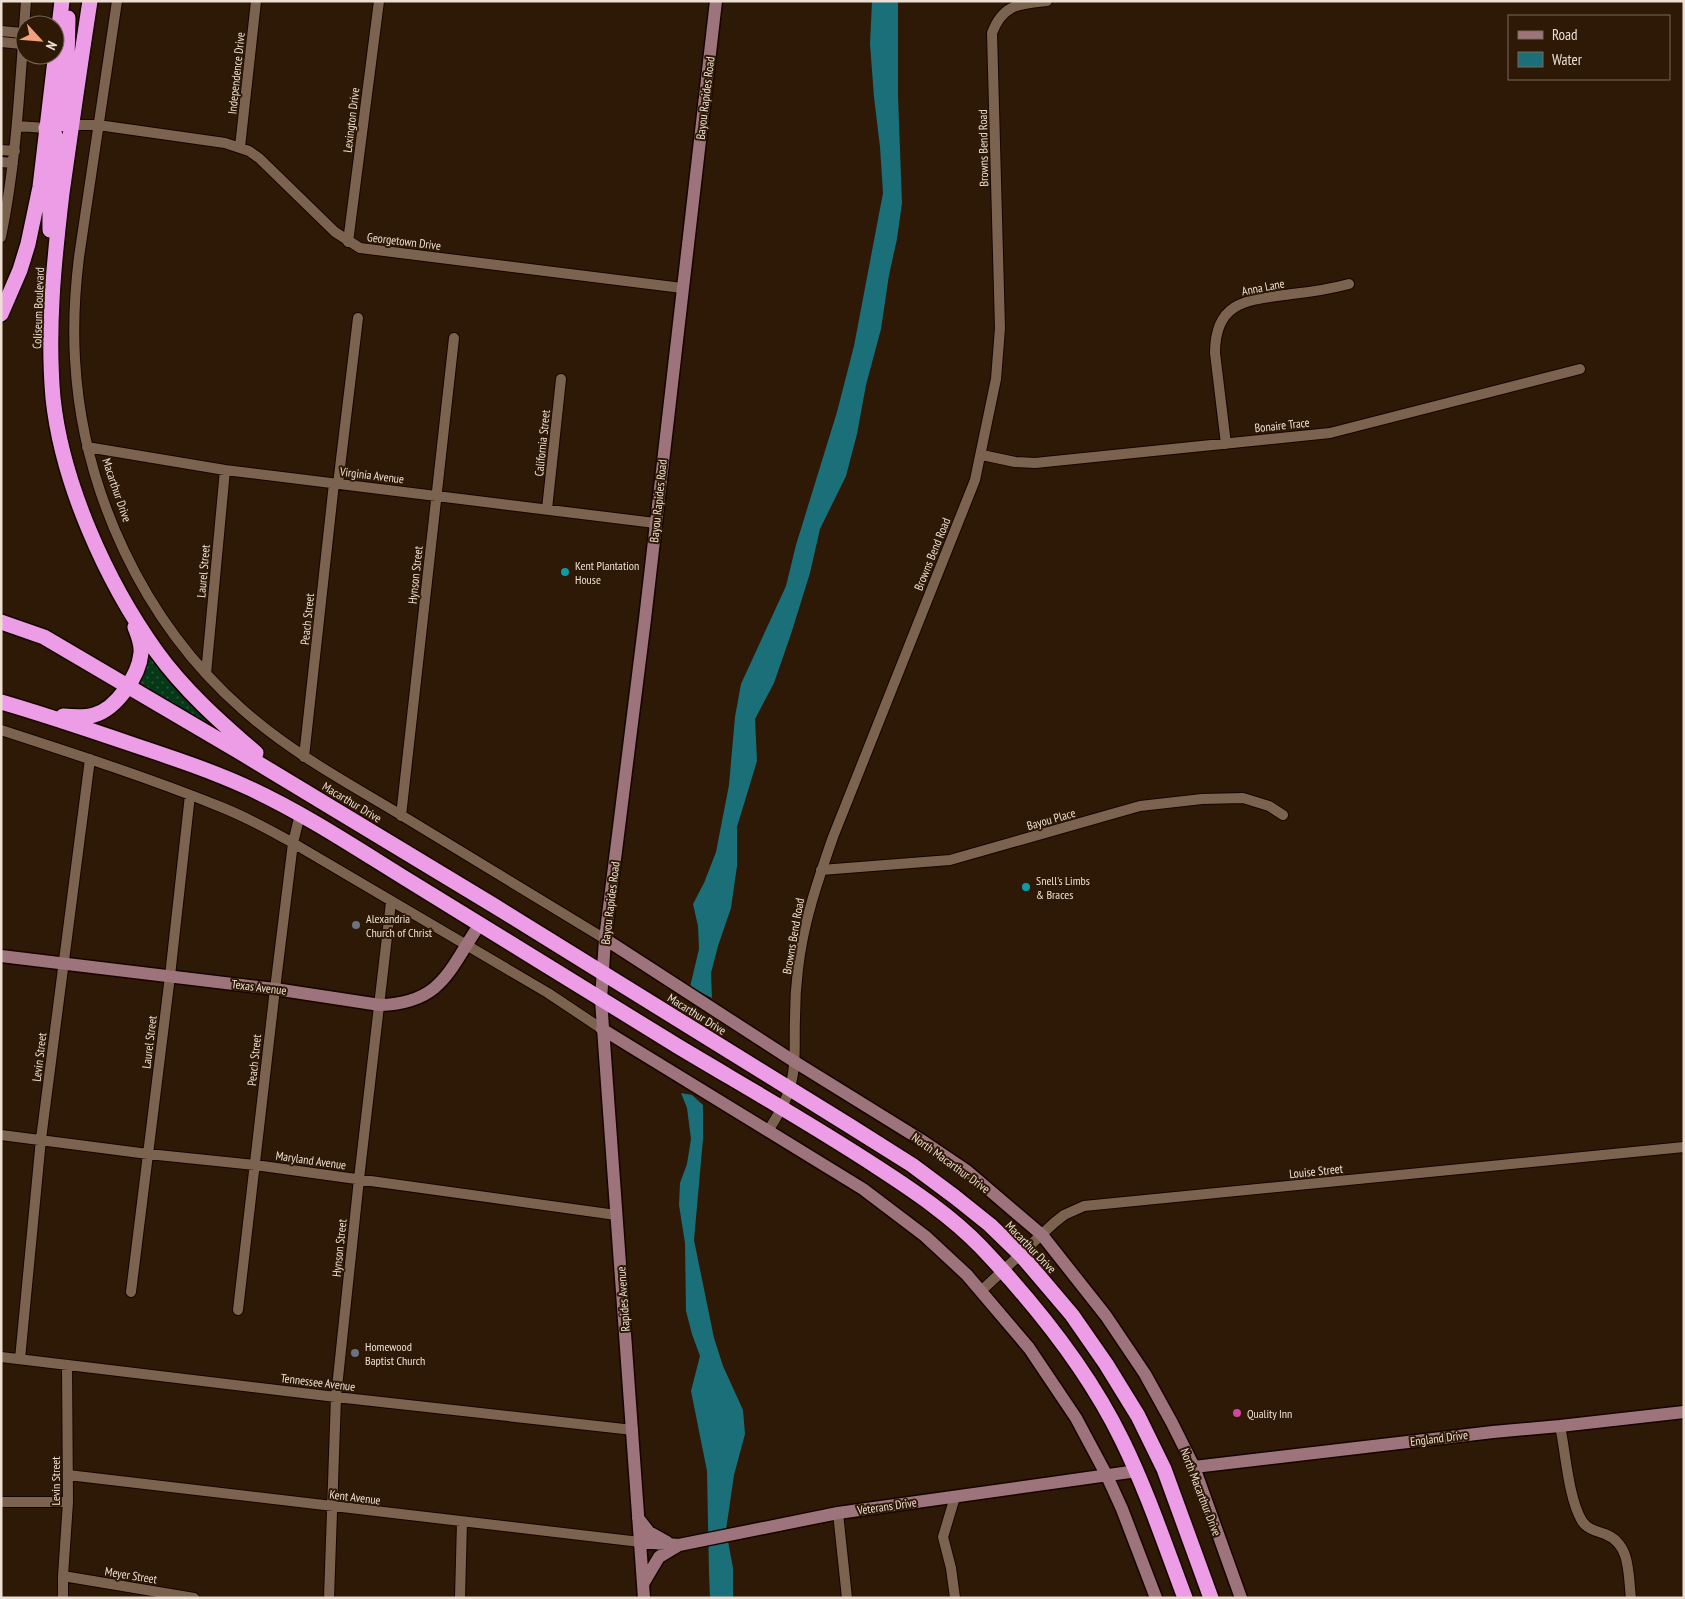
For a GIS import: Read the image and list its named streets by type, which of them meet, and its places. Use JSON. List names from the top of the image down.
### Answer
{
  "streets": {
    "highway": ["Coliseum Boulevard", "Macarthur Drive"],
    "street": [
      "Independence Drive",
      "Bayou Rapides Road",
      "Lexington Drive",
      "Browns Bend Road",
      "Georgetown Drive",
      "Anna Lane",
      "Bonaire Trace",
      "California Street",
      "Virginia Avenue",
      "Laurel Street",
      "Hynson Street",
      "Peach Street",
      "Bayou Place",
      "Texas Avenue",
      "Levin Street",
      "Maryland Avenue",
      "North Macarthur Drive",
      "Louise Street",
      "Rapides Avenue",
      "Tennessee Avenue",
      "England Drive",
      "Kent Avenue",
      "Veterans Drive",
      "Meyer Street"
    ]
  },
  "crossings": [
    ["Independence Drive", "Georgetown Drive"],
    ["Bayou Rapides Road", "Georgetown Drive"],
    ["Bayou Rapides Road", "Virginia Avenue"],
    ["Bayou Rapides Road", "Macarthur Drive"],
    ["Bayou Rapides Road", "North Macarthur Drive"],
    ["Bayou Rapides Road", "Rapides Avenue"],
    ["Lexington Drive", "Georgetown Drive"],
    ["Browns Bend Road", "Bonaire Trace"],
    ["Browns Bend Road", "Macarthur Drive"],
    ["Browns Bend Road", "Bayou Place"],
    ["Browns Bend Road", "North Macarthur Drive"],
    ["Georgetown Drive", "Coliseum Boulevard"],
    ["Anna Lane", "Bonaire Trace"],
    ["California Street", "Virginia Avenue"],
    ["Virginia Avenue", "Macarthur Drive"],
    ["Virginia Avenue", "Laurel Street"],
    ["Virginia Avenue", "Hynson Street"],
    ["Virginia Avenue", "Peach Street"],
    ["Macarthur Drive", "Laurel Street"],
    ["Macarthur Drive", "Hynson Street"],
    ["Macarthur Drive", "Peach Street"],
    ["Macarthur Drive", "North Macarthur Drive"],
    ["Macarthur Drive", "Louise Street"],
    ["Laurel Street", "Texas Avenue"],
    ["Laurel Street", "Maryland Avenue"],
    ["Hynson Street", "Texas Avenue"],
    ["Hynson Street", "Maryland Avenue"],
    ["Hynson Street", "Tennessee Avenue"],
    ["Hynson Street", "Kent Avenue"],
    ["Peach Street", "Texas Avenue"],
    ["Peach Street", "Maryland Avenue"],
    ["Texas Avenue", "Levin Street"],
    ["Levin Street", "Maryland Avenue"],
    ["Levin Street", "Tennessee Avenue"],
    ["Levin Street", "Kent Avenue"],
    ["Levin Street", "Meyer Street"],
    ["Maryland Avenue", "Rapides Avenue"],
    ["North Macarthur Drive", "Louise Street"],
    ["North Macarthur Drive", "England Drive"],
    ["Rapides Avenue", "Tennessee Avenue"],
    ["Rapides Avenue", "Kent Avenue"],
    ["Rapides Avenue", "Veterans Drive"],
    ["Kent Avenue", "Veterans Drive"]
  ],
  "places": [
    "Kent Plantation House",
    "Snell's Limbs & Braces",
    "Alexandria Church of Christ",
    "Homewood Baptist Church",
    "Quality Inn"
  ],
  "legend": ["Road", "Water"],
  "north": "bottom right"
}
